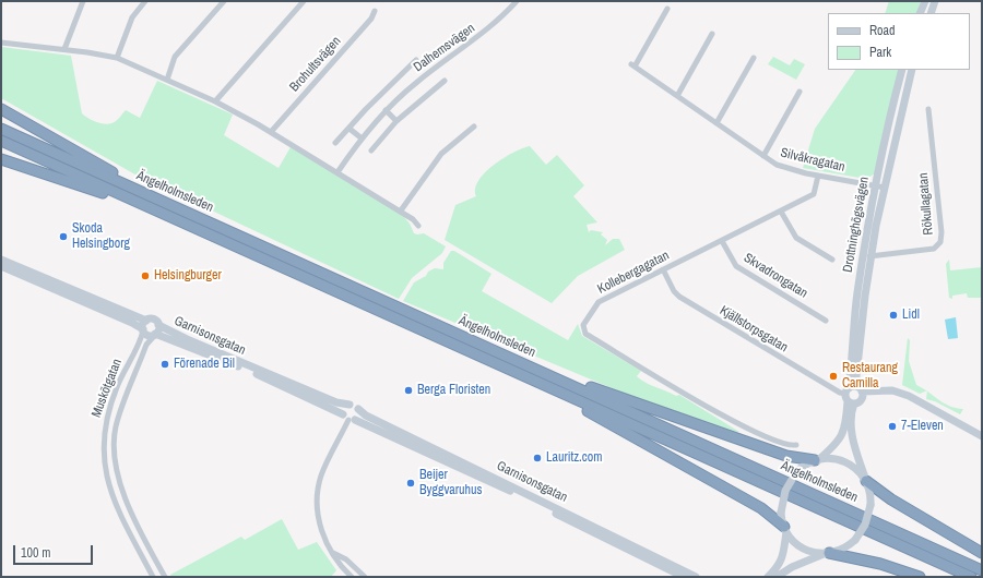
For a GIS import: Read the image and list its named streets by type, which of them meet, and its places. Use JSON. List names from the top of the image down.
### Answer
{
  "streets": {
    "highway": ["Ängelholmsleden"],
    "street": [
      "Dalhemsvägen",
      "Brohultsvägen",
      "Silvåkragatan",
      "Rökullagatan",
      "Drottninghögsvägen",
      "Kollebergagatan",
      "Skvadrongatan",
      "Kjällstorpsgatan",
      "Garnisonsgatan",
      "Muskötgatan"
    ]
  },
  "crossings": [
    ["Silvåkragatan", "Drottninghögsvägen"],
    ["Silvåkragatan", "Kollebergagatan"],
    ["Rökullagatan", "Drottninghögsvägen"],
    ["Drottninghögsvägen", "Kjällstorpsgatan"],
    ["Kollebergagatan", "Skvadrongatan"],
    ["Kollebergagatan", "Kjällstorpsgatan"],
    ["Garnisonsgatan", "Muskötgatan"]
  ],
  "places": [
    "Skoda Helsingborg",
    "Helsingburger",
    "Lidl",
    "Förenade Bil",
    "Restaurang Camilla",
    "Berga Floristen",
    "7-Eleven",
    "Lauritz.com",
    "Beijer Byggvaruhus"
  ],
  "legend": ["Road", "Park"],
  "scale_bar": "100 m"
}
